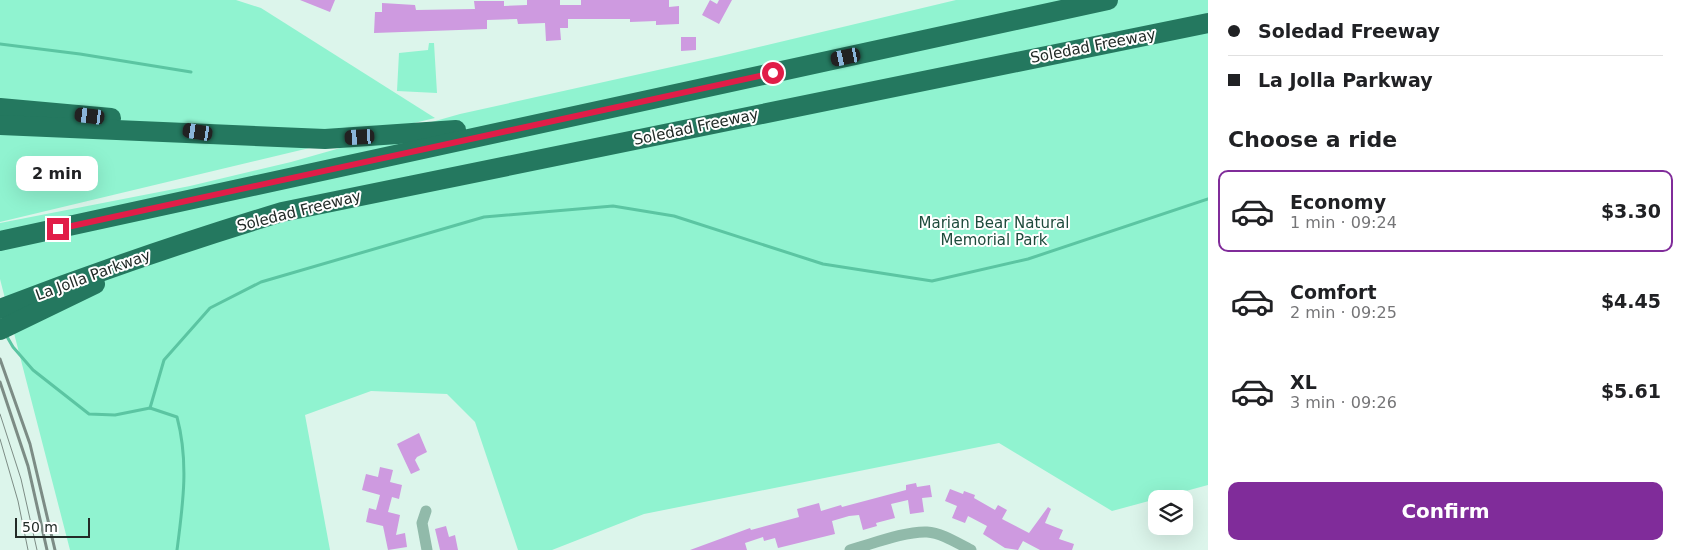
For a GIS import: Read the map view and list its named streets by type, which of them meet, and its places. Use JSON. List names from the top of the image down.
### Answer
{
  "streets": {
    "highway": ["Soledad Freeway", "La Jolla Parkway"]
  },
  "crossings": [
    ["Soledad Freeway", "La Jolla Parkway"]
  ],
  "parks": ["Marian Bear Natural Memorial Park"],
  "scale_bar": "50 m",
  "page": {
    "banner": ["Soledad Freeway", "La Jolla Parkway"],
    "heading": "Choose a ride",
    "bubble": "2 min",
    "list": [
      {
        "name": "Economy",
        "note": "1 min · 09:24",
        "value": "$3.30"
      },
      {
        "name": "Comfort",
        "note": "2 min · 09:25",
        "value": "$4.45"
      },
      {
        "name": "XL",
        "note": "3 min · 09:26",
        "value": "$5.61"
      }
    ],
    "buttons": "Confirm",
    "scale": "50 m"
  }
}
